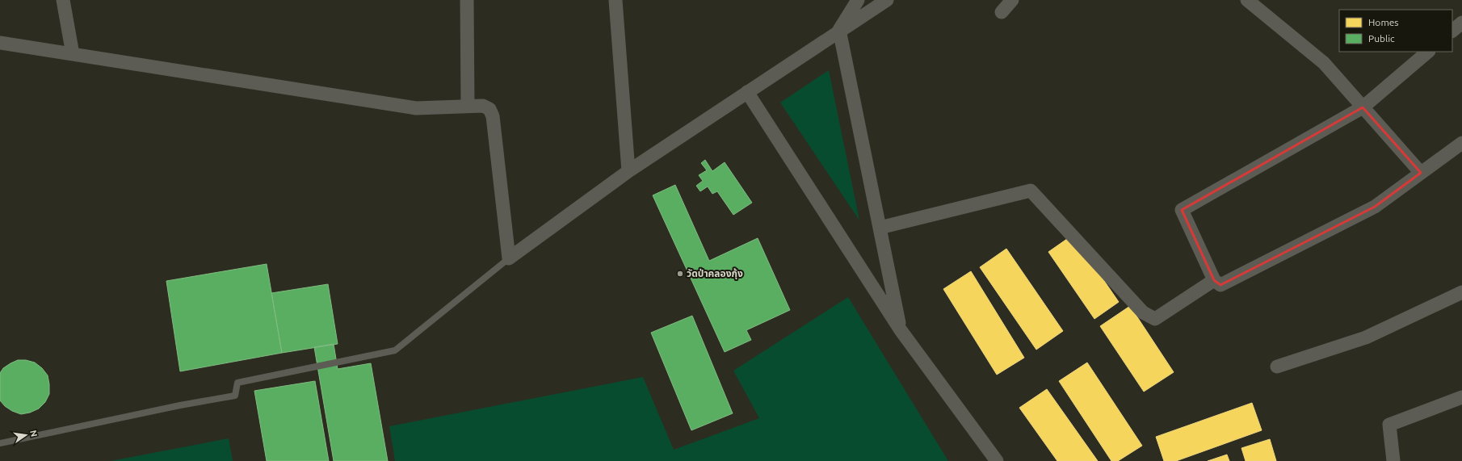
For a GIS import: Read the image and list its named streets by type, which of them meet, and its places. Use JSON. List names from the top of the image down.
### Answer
{
  "places": ["วัดป่าคลองกุ้ง"],
  "legend": ["Homes", "Public"],
  "north": "right"
}
